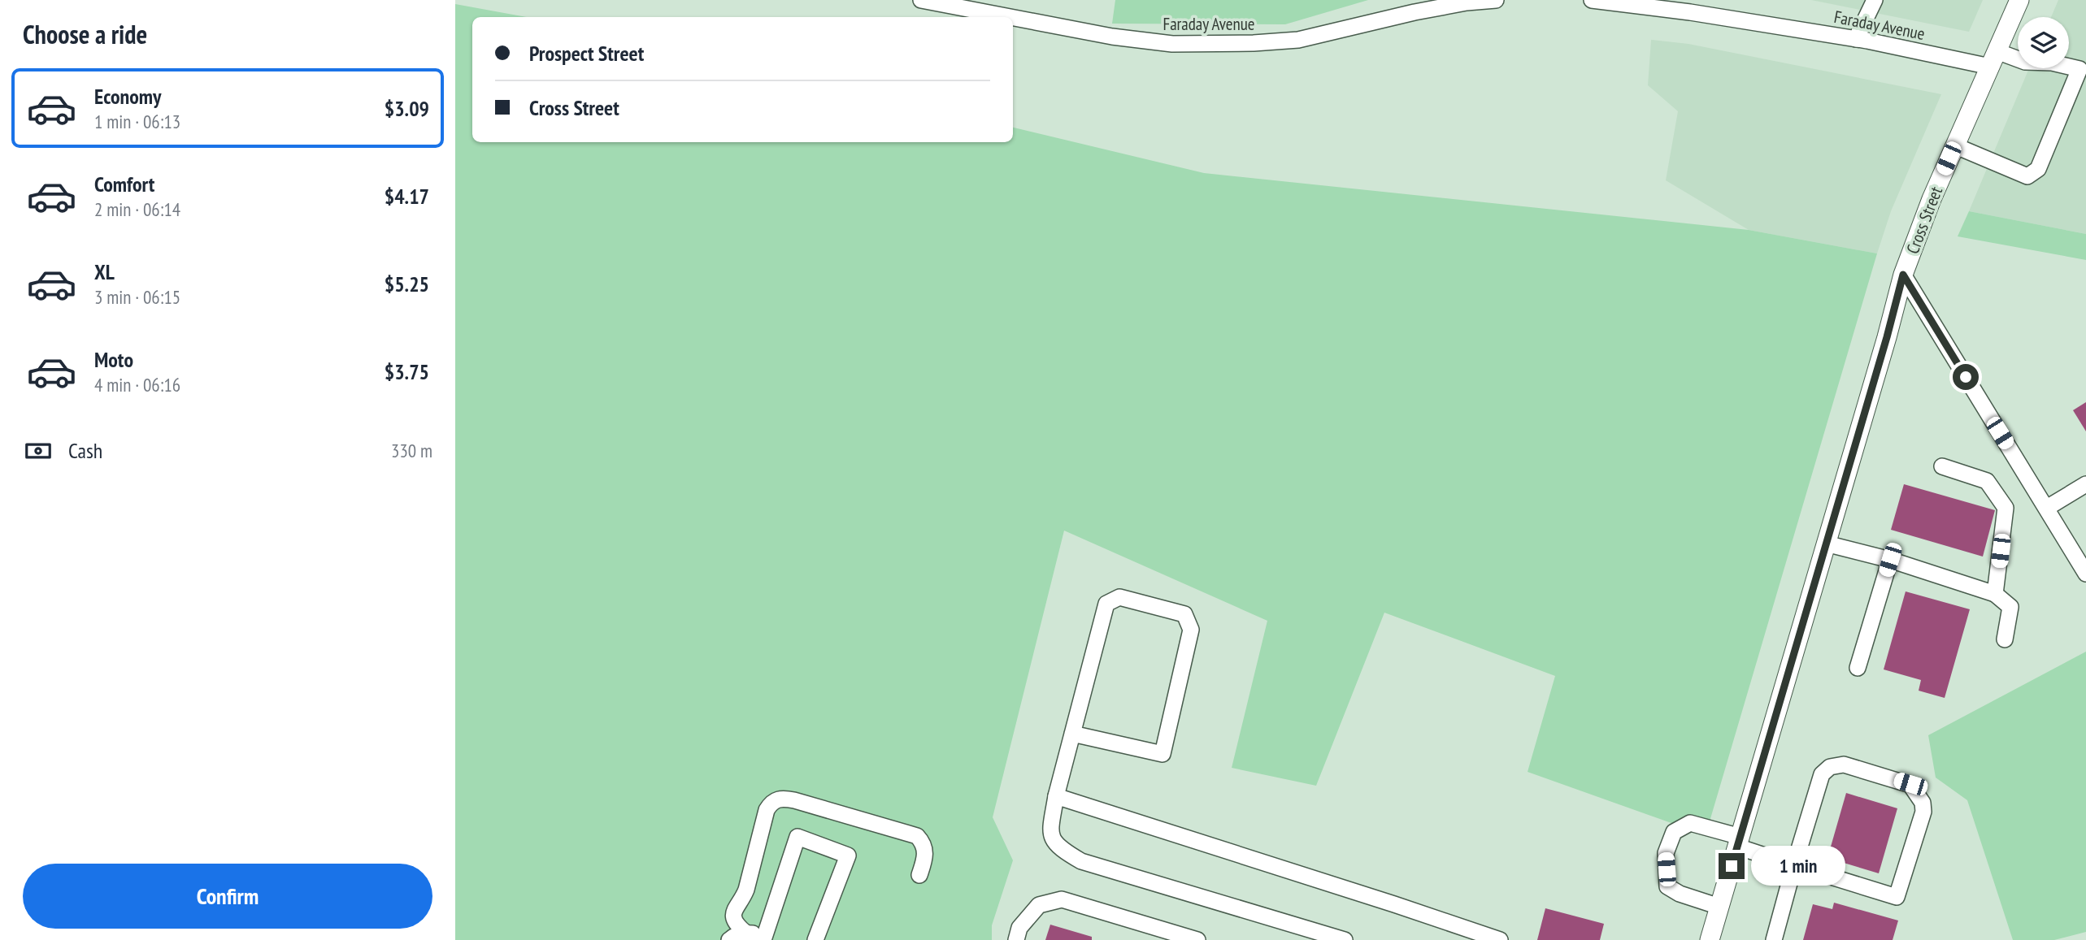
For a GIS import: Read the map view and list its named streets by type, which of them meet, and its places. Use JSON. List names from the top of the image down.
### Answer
{
  "streets": {
    "main road": ["Cross Street"],
    "street": ["Faraday Avenue"]
  },
  "crossings": [
    ["Faraday Avenue", "Cross Street"]
  ],
  "page": {
    "heading": "Choose a ride",
    "banner": ["Prospect Street", "Cross Street"],
    "list": [
      {
        "name": "Economy",
        "note": "1 min · 06:13",
        "value": "$3.09"
      },
      {
        "name": "Comfort",
        "note": "2 min · 06:14",
        "value": "$4.17"
      },
      {
        "name": "XL",
        "note": "3 min · 06:15",
        "value": "$5.25"
      },
      {
        "name": "Moto",
        "note": "4 min · 06:16",
        "value": "$3.75"
      }
    ],
    "pay": ["Cash", "330 m"],
    "bubble": "1 min",
    "buttons": "Confirm"
  }
}
